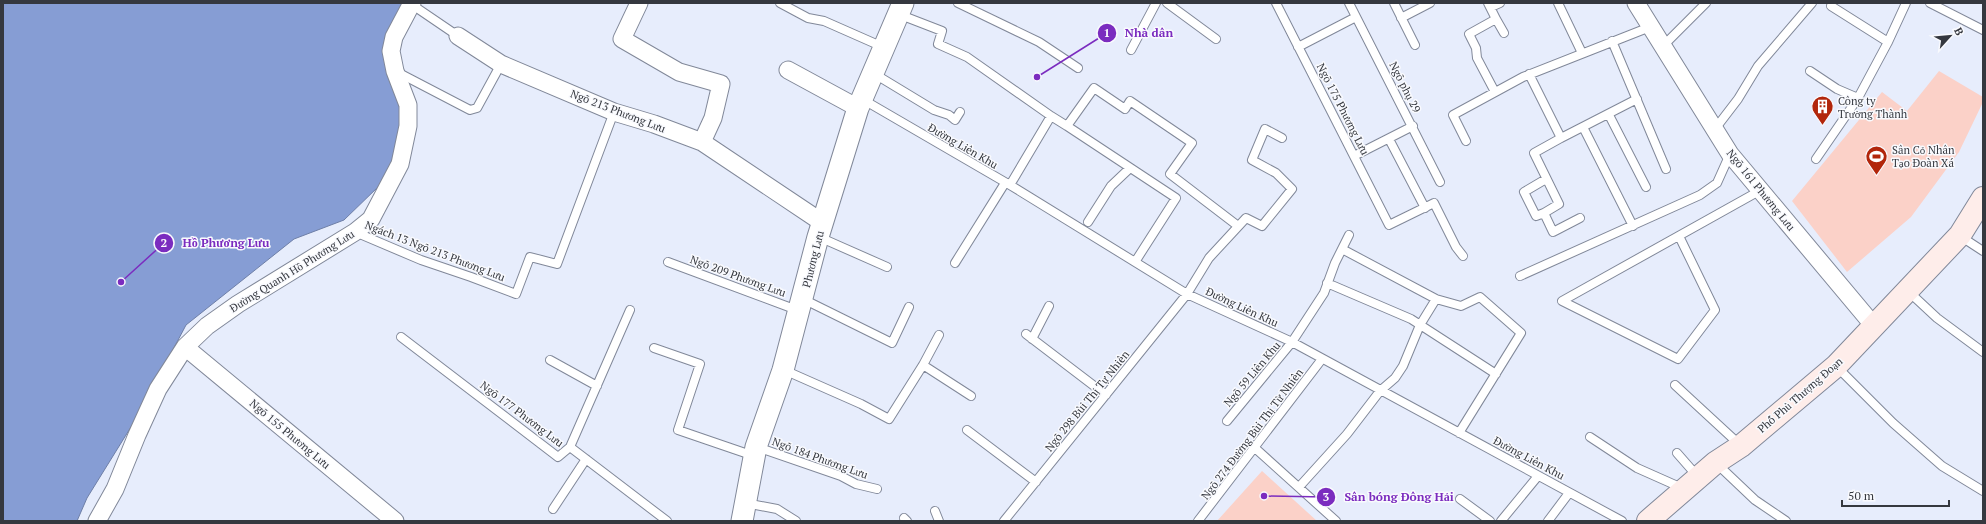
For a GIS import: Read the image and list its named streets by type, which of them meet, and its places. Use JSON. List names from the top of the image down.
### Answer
{
  "streets": {
    "main road": ["Phố Phủ Thượng Đoạn"],
    "street": [
      "Ngõ 213 Phương Lưu",
      "Ngõ 161 Phương Lưu",
      "Phương Lưu",
      "Đường Quanh Hồ Phương Lưu",
      "Ngõ 155 Phương Lưu"
    ],
    "lane": [
      "Ngõ phụ 29",
      "Ngõ 175 Phương Lưu",
      "Đường Liên Khu",
      "Ngách 13 Ngõ 213 Phương Lưu",
      "Ngõ 209 Phương Lưu",
      "Ngõ 59 Liên Khu",
      "Ngõ 298 Bùi Thị Tự Nhiên",
      "Ngõ 177 Phương Lưu",
      "Ngõ 274 Đường Bùi Thị Từ Nhiên",
      "Ngõ 184 Phương Lưu"
    ]
  },
  "crossings": [
    ["Ngõ 213 Phương Lưu", "Ngách 13 Ngõ 213 Phương Lưu"],
    ["Ngõ 213 Phương Lưu", "Phương Lưu"],
    ["Ngõ 213 Phương Lưu", "Đường Quanh Hồ Phương Lưu"],
    ["Đường Liên Khu", "Phương Lưu"],
    ["Đường Liên Khu", "Ngõ 59 Liên Khu"],
    ["Đường Liên Khu", "Ngõ 298 Bùi Thị Tự Nhiên"],
    ["Đường Liên Khu", "Ngõ 274 Đường Bùi Thị Từ Nhiên"],
    ["Ngõ 161 Phương Lưu", "Phố Phủ Thượng Đoạn"],
    ["Ngách 13 Ngõ 213 Phương Lưu", "Đường Quanh Hồ Phương Lưu"],
    ["Phương Lưu", "Ngõ 209 Phương Lưu"],
    ["Phương Lưu", "Ngõ 184 Phương Lưu"],
    ["Đường Quanh Hồ Phương Lưu", "Ngõ 155 Phương Lưu"]
  ],
  "places": {
    "other": ["Nhà dân", "Hồ Phương Lưu", "Sân bóng Đông Hải"],
    "building": ["Công ty Trường Thành"],
    "sports": ["Sân Cỏ Nhân Tạo Đoàn Xá"]
  },
  "scale_bar": "50 m",
  "north": "top right"
}
